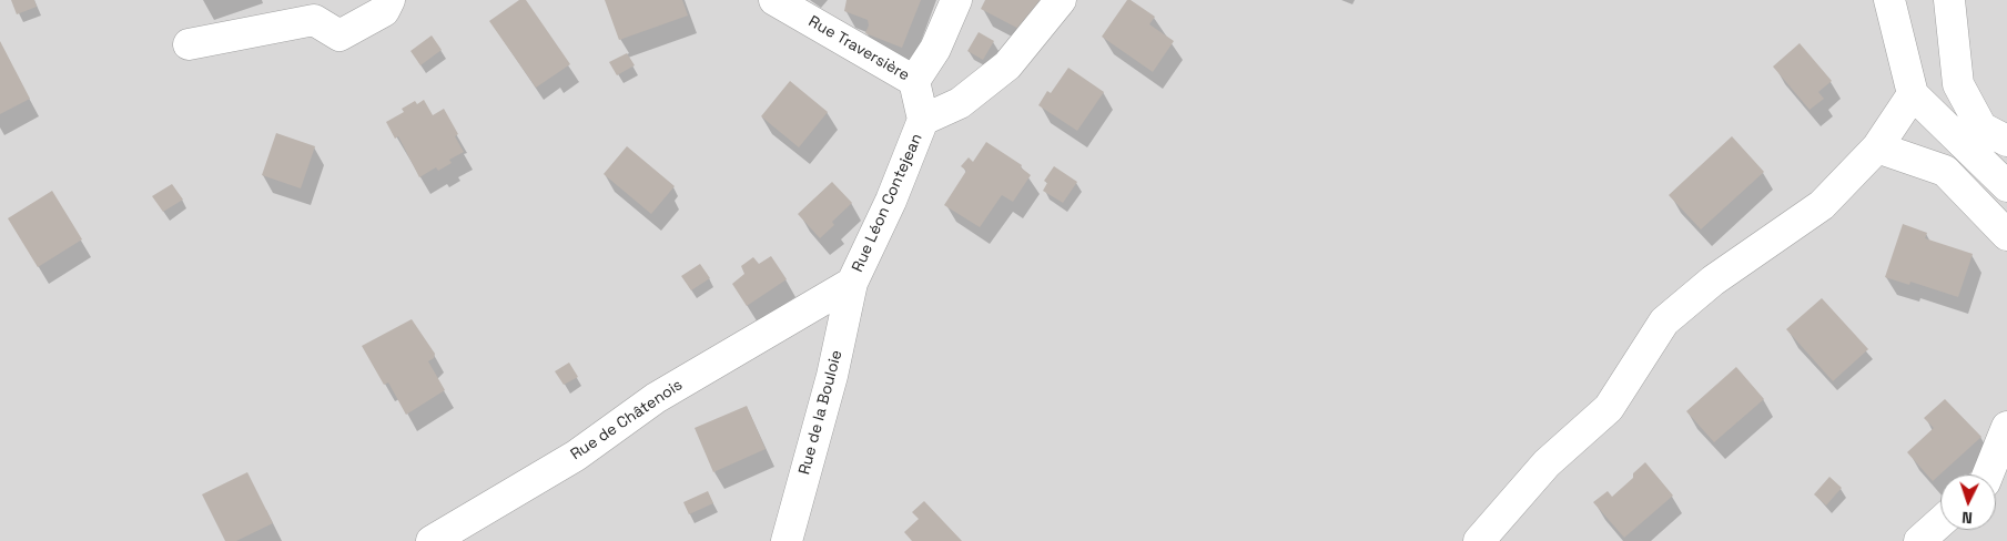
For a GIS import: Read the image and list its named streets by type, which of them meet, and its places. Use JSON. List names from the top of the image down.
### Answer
{
  "streets": {
    "street": [
      "Rue Traversière",
      "Rue Léon Contejean",
      "Rue de la Bouloie",
      "Rue de Châtenois"
    ]
  },
  "crossings": [
    ["Rue Traversière", "Rue Léon Contejean"],
    ["Rue Léon Contejean", "Rue de la Bouloie"],
    ["Rue Léon Contejean", "Rue de Châtenois"],
    ["Rue de la Bouloie", "Rue de Châtenois"]
  ],
  "north": "bottom"
}
